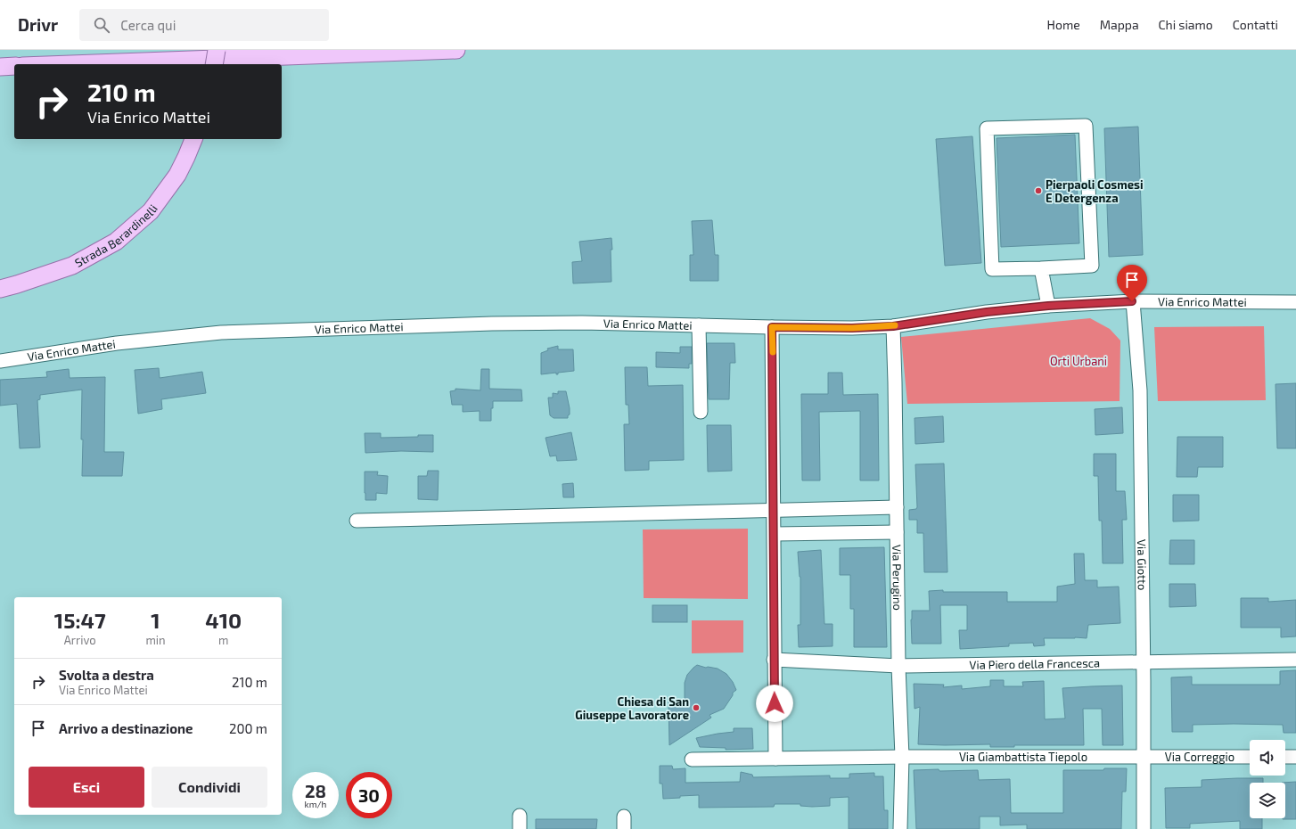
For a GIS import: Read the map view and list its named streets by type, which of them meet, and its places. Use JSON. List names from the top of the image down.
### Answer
{
  "streets": {
    "main road": ["Strada Berardinelli"],
    "street": [
      "Via Enrico Mattei",
      "Via Giotto",
      "Via Perugino",
      "Via Piero della Francesca",
      "Via Giambattista Tiepolo",
      "Via Correggio"
    ]
  },
  "crossings": [
    ["Via Enrico Mattei", "Via Giotto"],
    ["Via Enrico Mattei", "Via Perugino"],
    ["Via Giotto", "Via Piero della Francesca"],
    ["Via Giotto", "Via Giambattista Tiepolo"],
    ["Via Giotto", "Via Correggio"],
    ["Via Perugino", "Via Piero della Francesca"],
    ["Via Perugino", "Via Giambattista Tiepolo"],
    ["Via Giambattista Tiepolo", "Via Correggio"]
  ],
  "parks": ["Orti Urbani"],
  "places": ["Pierpaoli Cosmesi E Detergenza", "Chiesa di San Giuseppe Lavoratore"],
  "page": {
    "header": "Drivr",
    "search": "Cerca qui",
    "nav": [
      "Home",
      "Mappa",
      "Chi siamo",
      "Contatti"
    ],
    "turn": ["210 m", "Via Enrico Mattei"],
    "eta": [
      "15:47",
      "Arrivo",
      "1",
      "min",
      "410",
      "m"
    ],
    "list": [
      {
        "name": "Svolta a destra",
        "note": "Via Enrico Mattei",
        "value": "210 m"
      },
      {
        "name": "Arrivo a destinazione",
        "value": "200 m"
      }
    ],
    "buttons": ["Esci", "Condividi"],
    "speed": "28 km/h",
    "limit": "30"
  }
}
